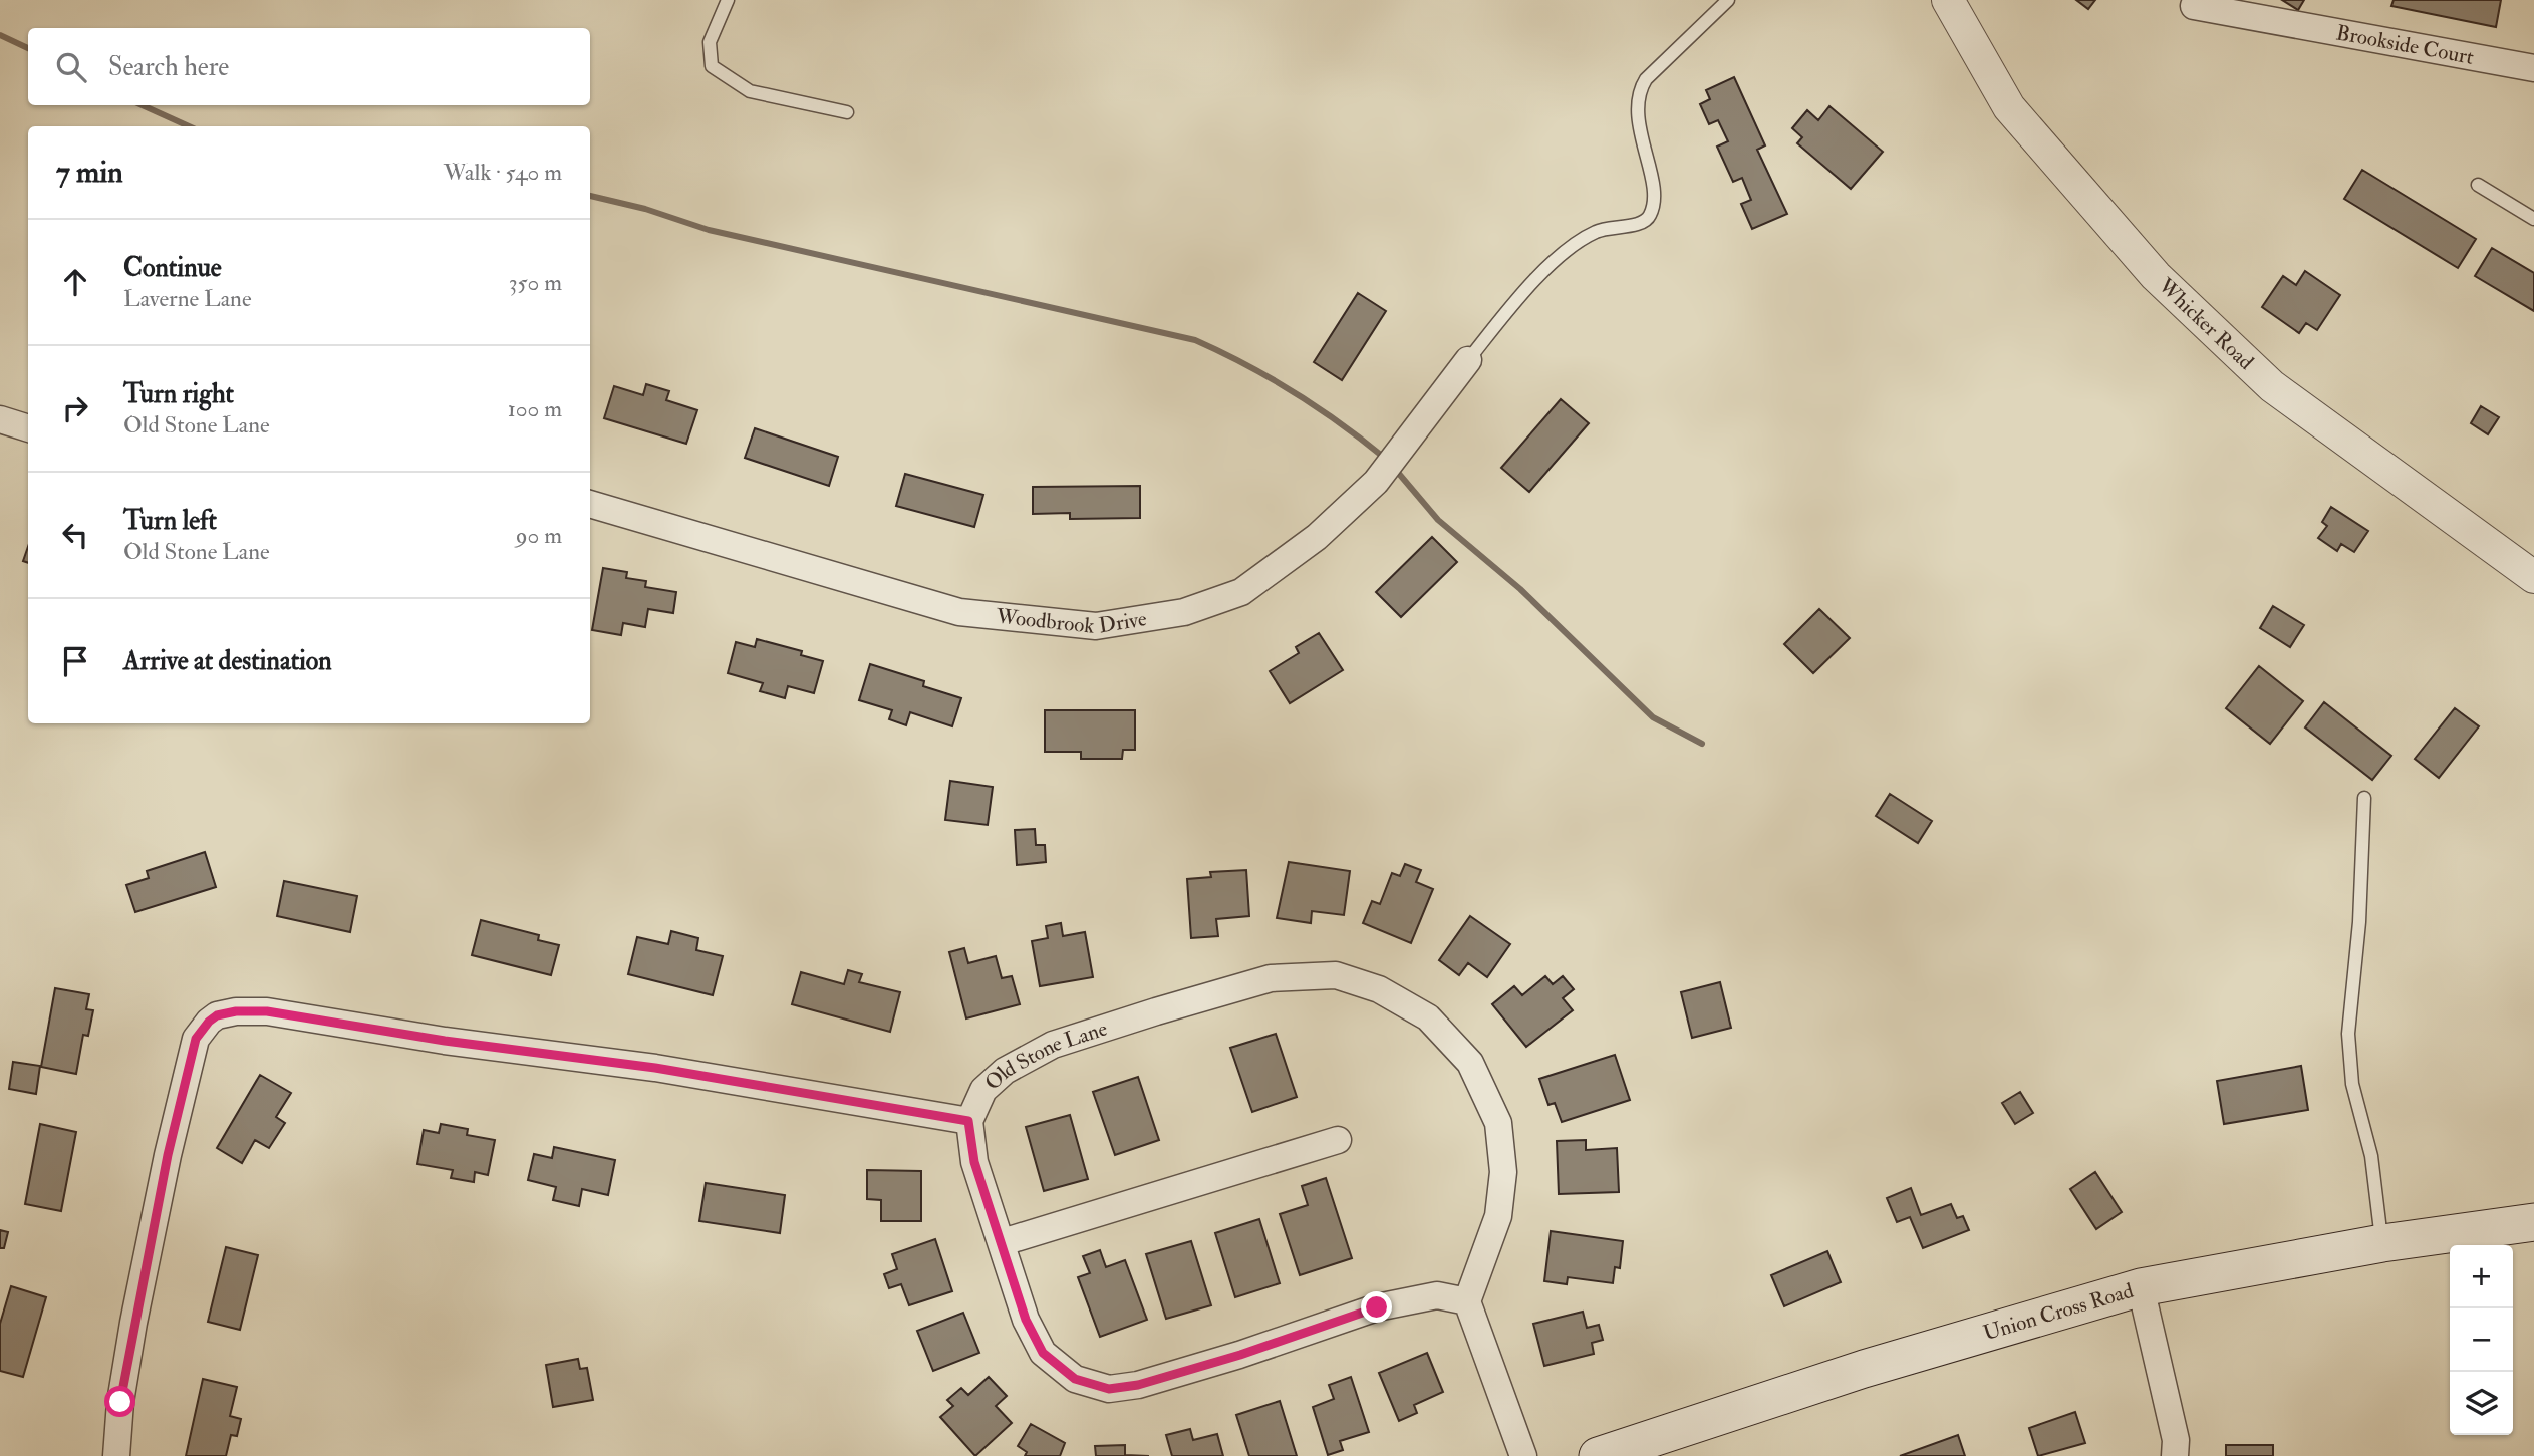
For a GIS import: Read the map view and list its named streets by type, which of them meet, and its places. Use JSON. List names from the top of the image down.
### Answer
{
  "streets": {
    "main road": ["Union Cross Road"],
    "street": [
      "Brookside Court",
      "Whicker Road",
      "Woodbrook Drive",
      "Old Stone Lane"
    ]
  },
  "page": {
    "search": "Search here",
    "heading": ["7 min", "Walk · 540 m"],
    "list": [
      ["Continue", "Laverne Lane", "350 m"],
      ["Turn right", "Old Stone Lane", "100 m"],
      ["Turn left", "Old Stone Lane", "90 m"],
      "Arrive at destination"
    ],
    "map_buttons": ["+", "−"]
  }
}
